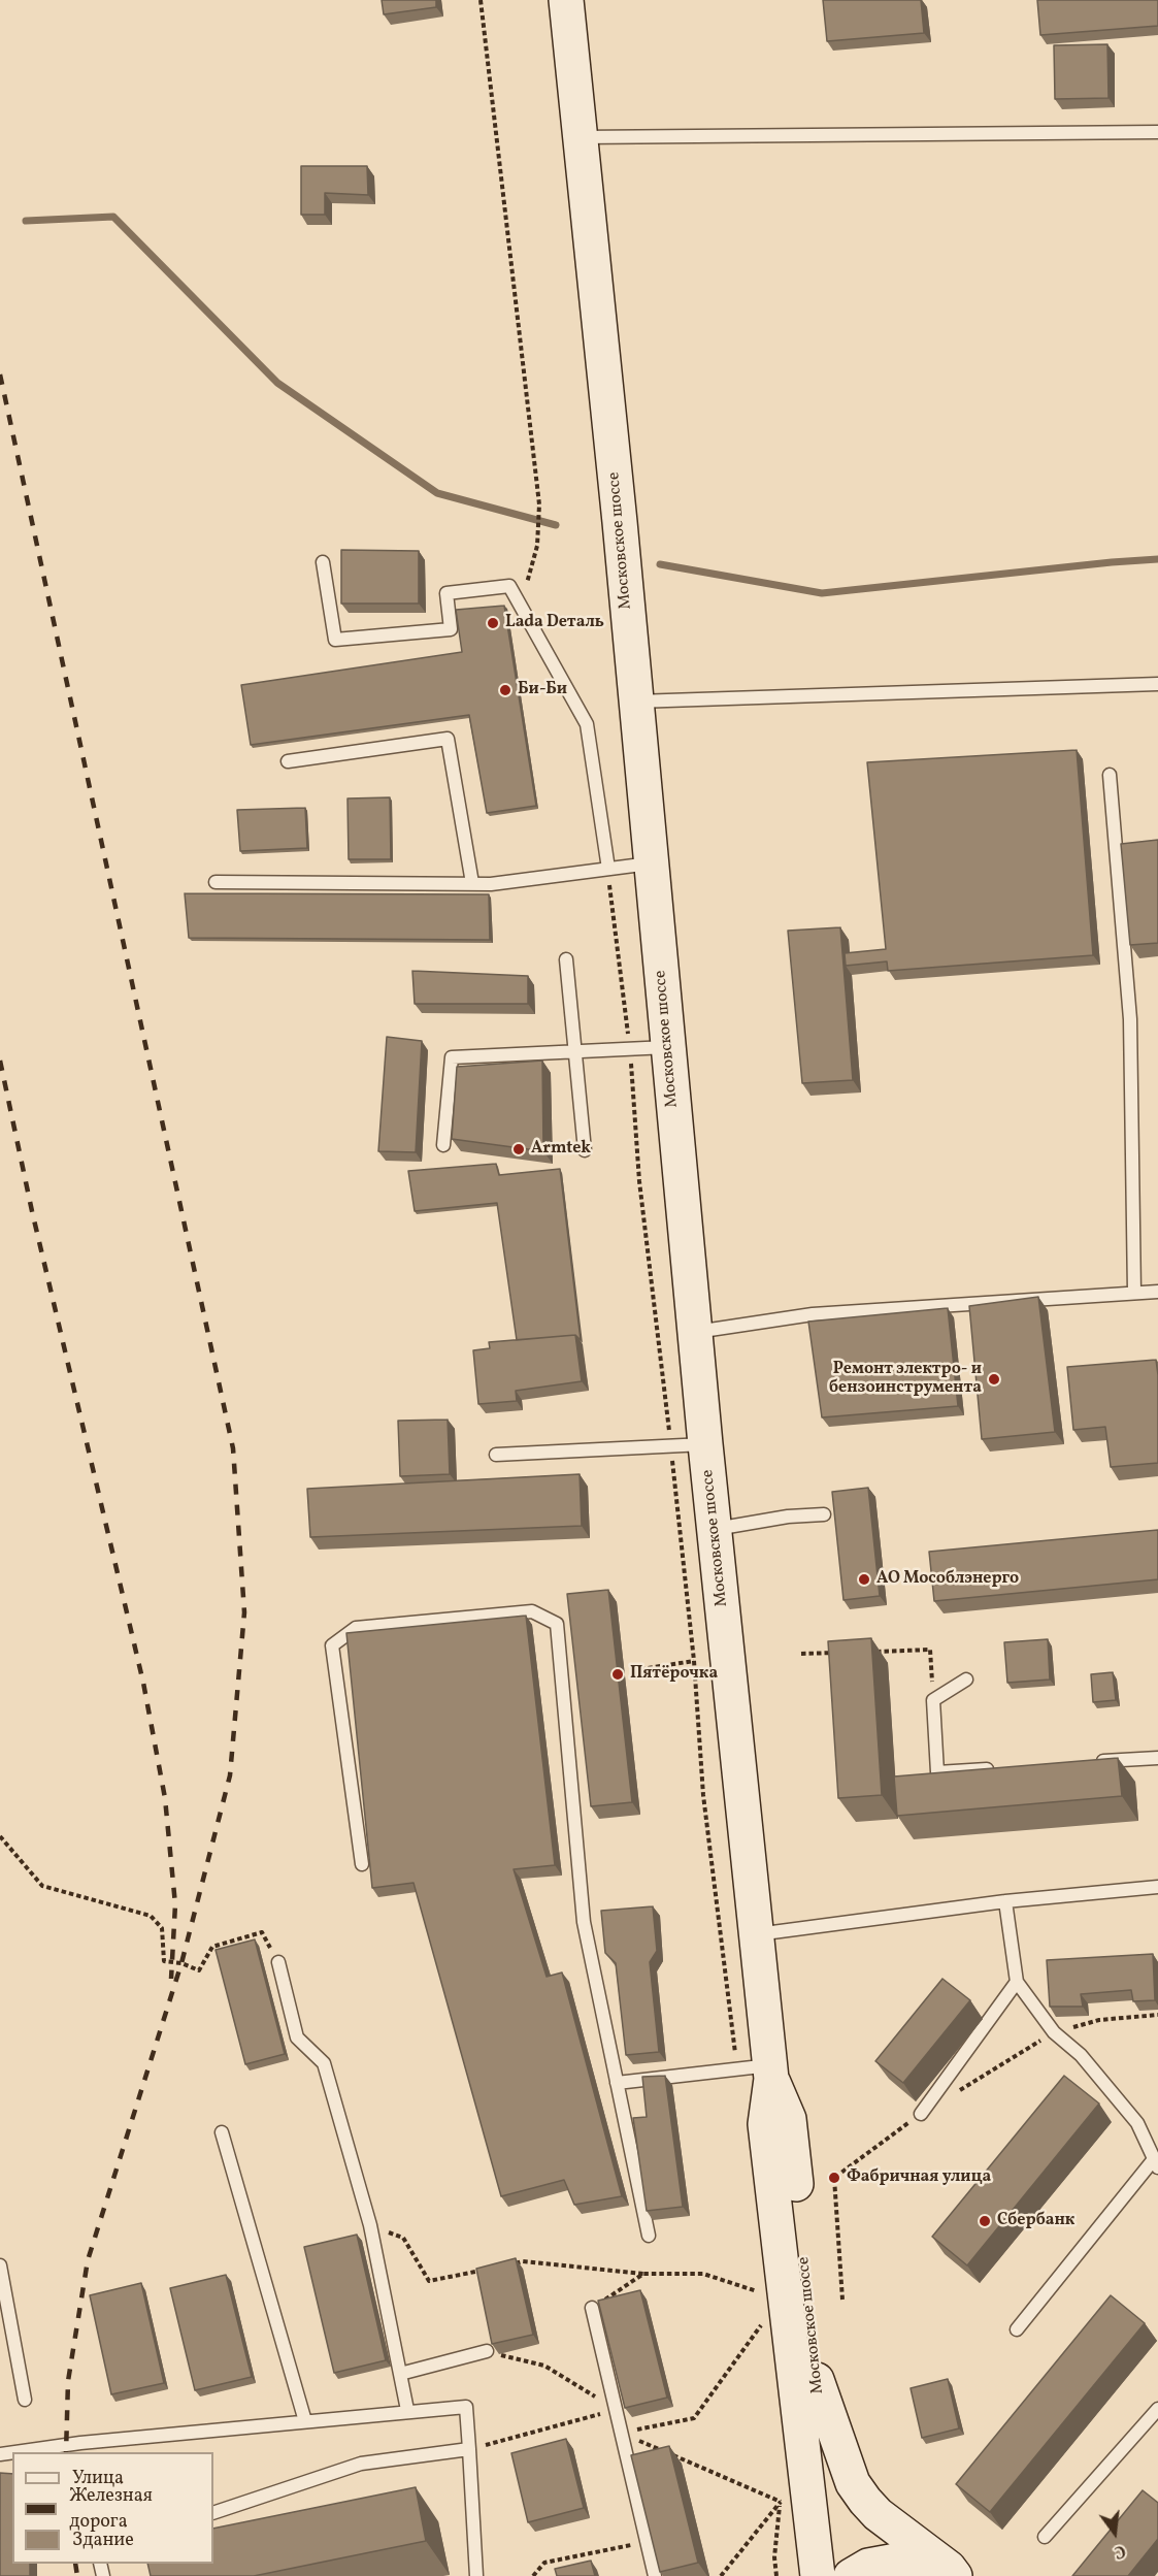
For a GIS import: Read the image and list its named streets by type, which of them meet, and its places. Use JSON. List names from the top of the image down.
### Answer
{
  "streets": {
    "main road": ["Московское шоссе"]
  },
  "places": [
    "Lada Dеталь",
    "Би-Би",
    "Armtek",
    "Ремонт электро- и бензоинструмента",
    "АО Мособлэнерго",
    "Пятёрочка",
    "Фабричная улица",
    "Сбербанк"
  ],
  "legend": ["Улица", "Железная дорога", "Здание"],
  "north": "bottom"
}
